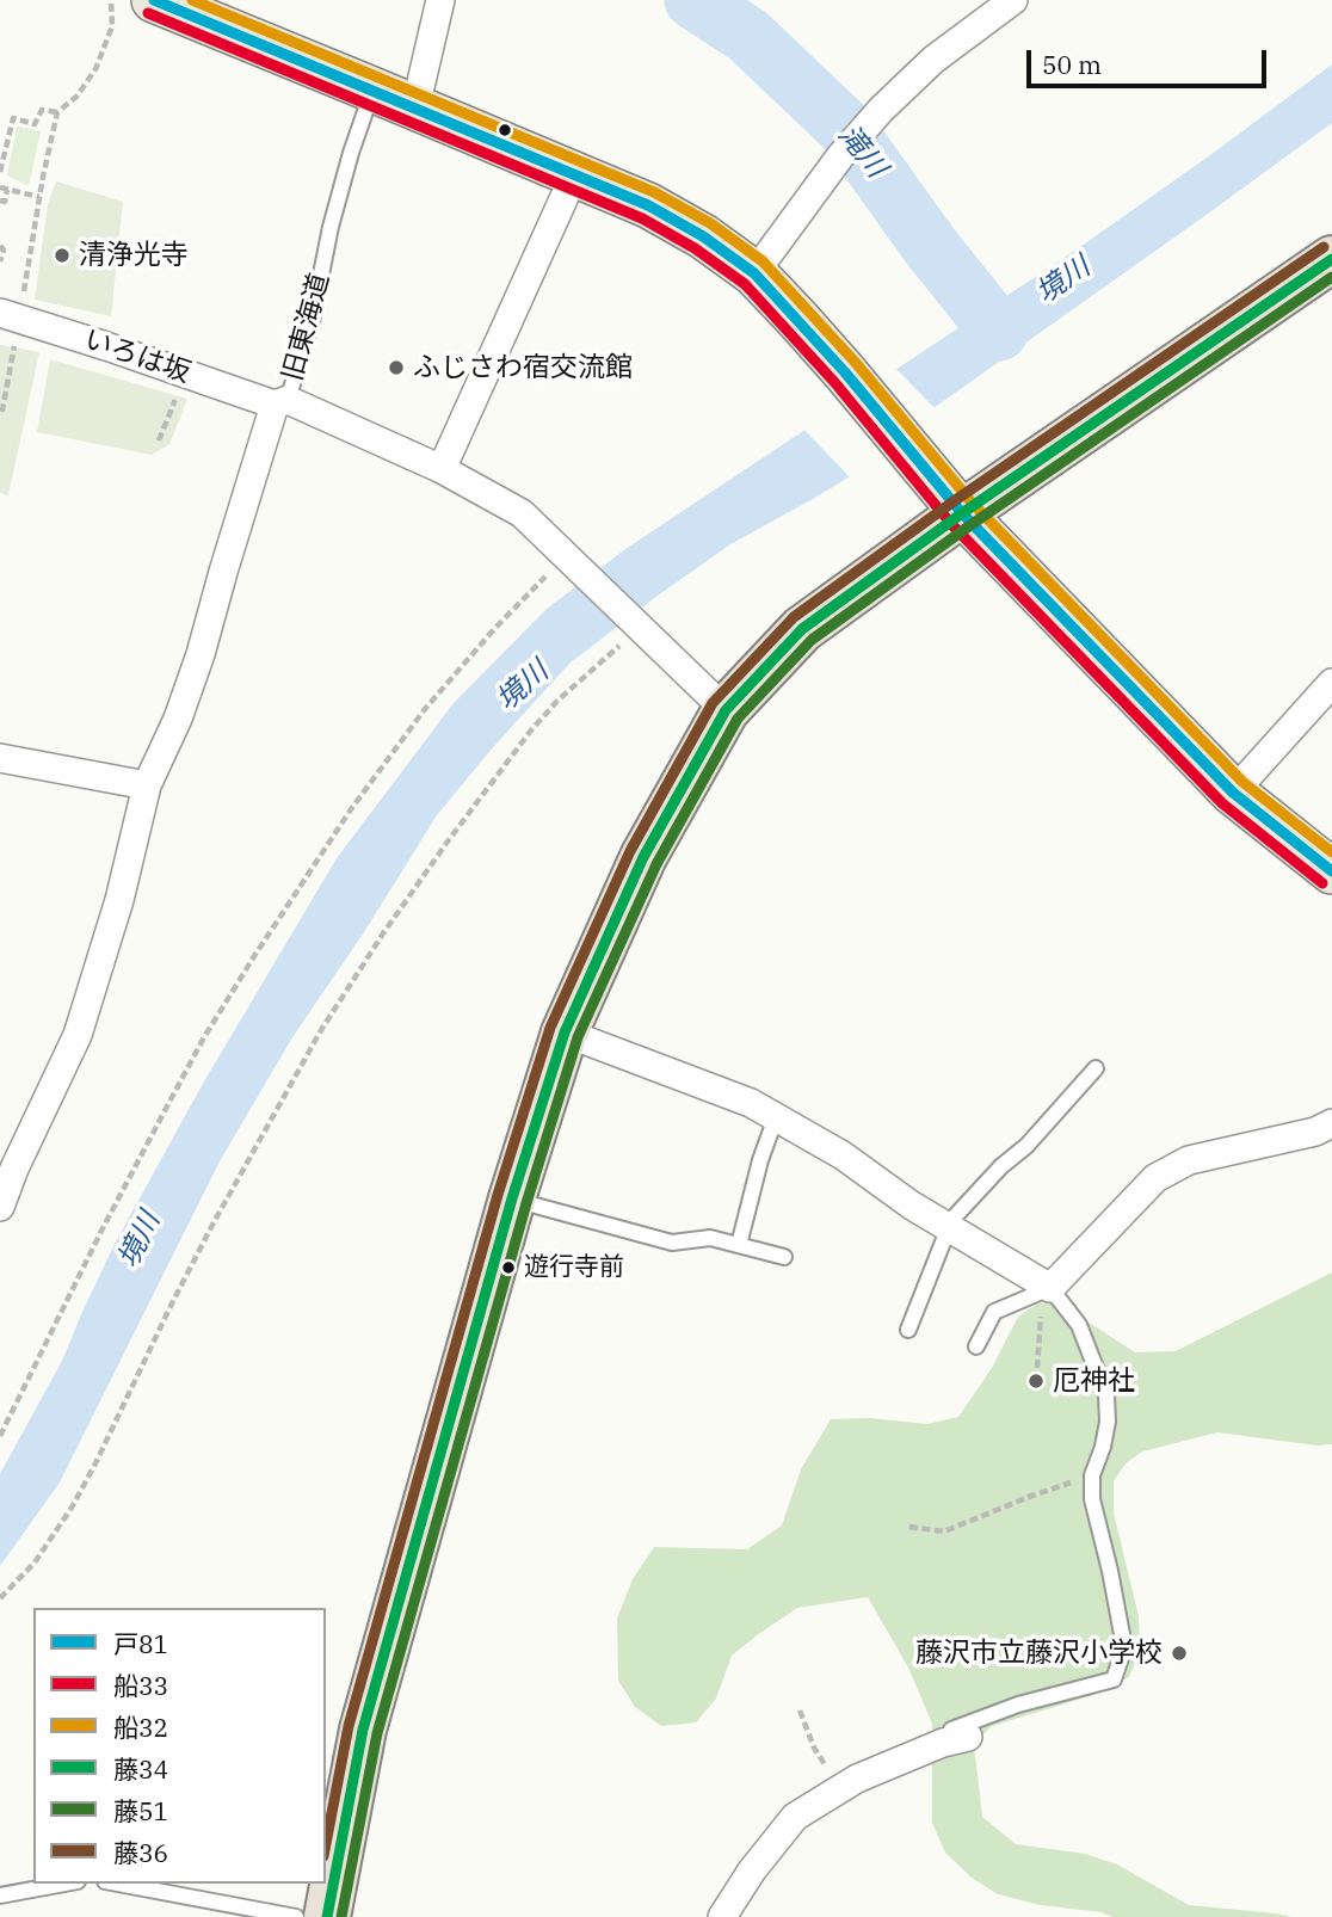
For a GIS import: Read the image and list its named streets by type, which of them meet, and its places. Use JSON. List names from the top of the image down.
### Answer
{
  "streets": {
    "street": ["旧東海道", "いろは坂"]
  },
  "crossings": [
    ["旧東海道", "いろは坂"]
  ],
  "water": ["滝川", "境川"],
  "places": [
    "清浄光寺",
    "ふじさわ宿交流館",
    "遊行寺前",
    "厄神社",
    "藤沢市立藤沢小学校"
  ],
  "lines": [
    "transit line 戸81",
    "transit line 船32",
    "transit line 船33",
    "transit line 藤36",
    "transit line 藤34",
    "transit line 藤51"
  ],
  "legend": [
    "戸81",
    "船33",
    "船32",
    "藤34",
    "藤51",
    "藤36"
  ],
  "scale_bar": "50 m"
}
